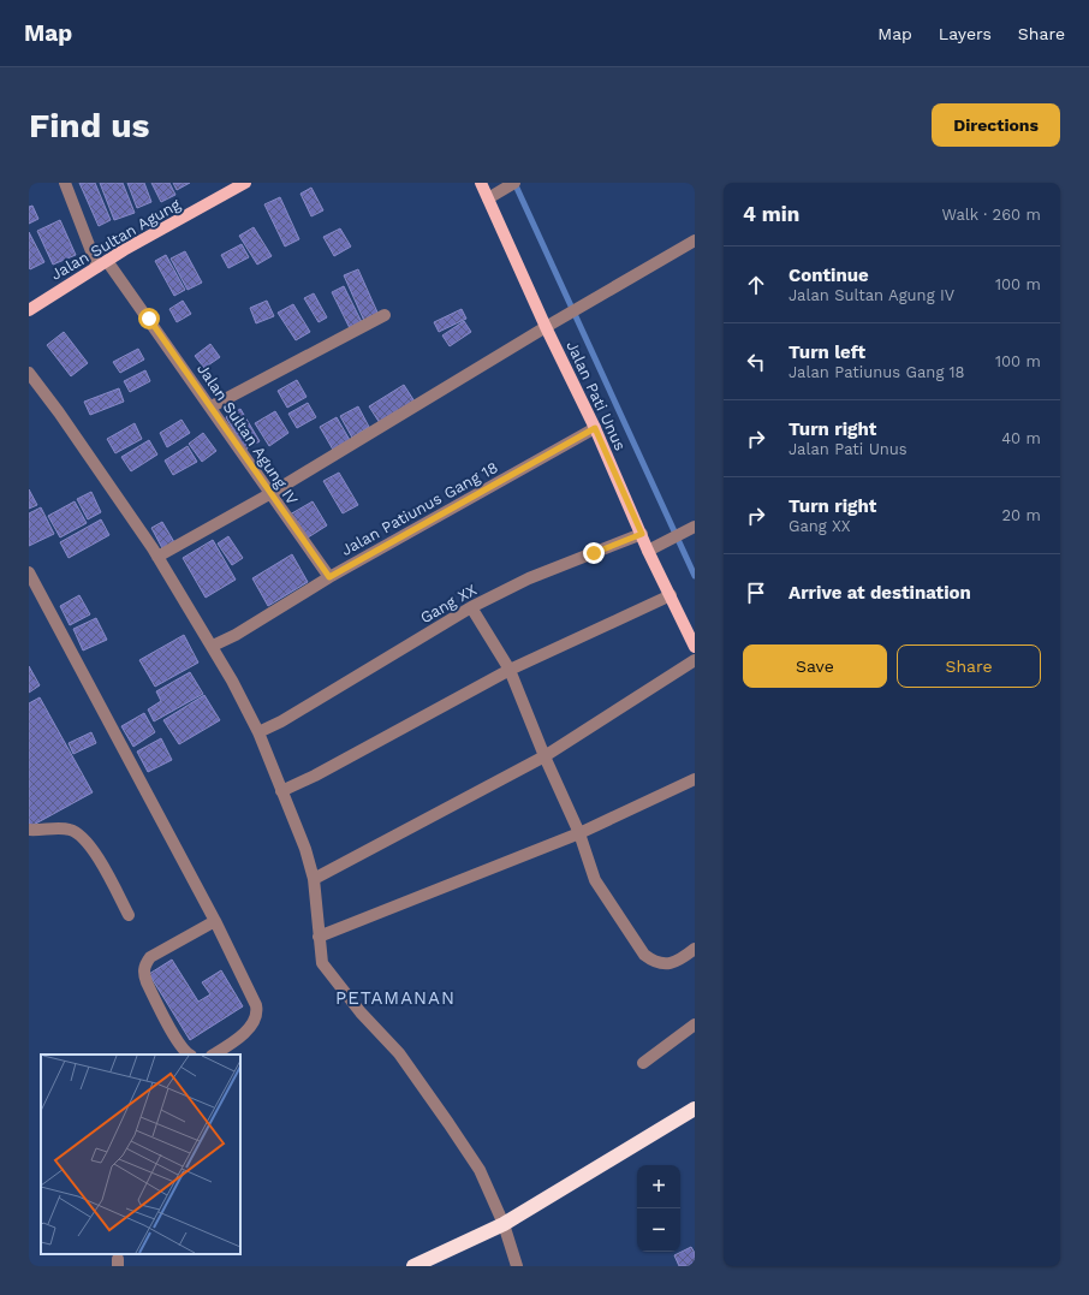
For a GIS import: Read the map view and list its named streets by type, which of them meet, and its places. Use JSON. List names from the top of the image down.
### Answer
{
  "streets": {
    "main road": ["Jalan Sultan Agung", "Jalan Pati Unus"],
    "street": ["Jalan Sultan Agung IV", "Jalan Patiunus Gang 18", "Gang XX"]
  },
  "crossings": [
    ["Jalan Sultan Agung", "Jalan Sultan Agung IV"],
    ["Jalan Pati Unus", "Jalan Patiunus Gang 18"],
    ["Jalan Pati Unus", "Gang XX"],
    ["Jalan Sultan Agung IV", "Jalan Patiunus Gang 18"]
  ],
  "districts": ["PETAMANAN"],
  "page": {
    "header": "Map",
    "nav": ["Map", "Layers", "Share"],
    "buttons": [
      "Directions",
      ["Save", "Share"]
    ],
    "title": "Find us",
    "heading": ["4 min", "Walk · 260 m"],
    "list": [
      ["Continue", "Jalan Sultan Agung IV", "100 m"],
      ["Turn left", "Jalan Patiunus Gang 18", "100 m"],
      ["Turn right", "Jalan Pati Unus", "40 m"],
      ["Turn right", "Gang XX", "20 m"],
      "Arrive at destination"
    ],
    "map_buttons": ["+", "−"]
  }
}
